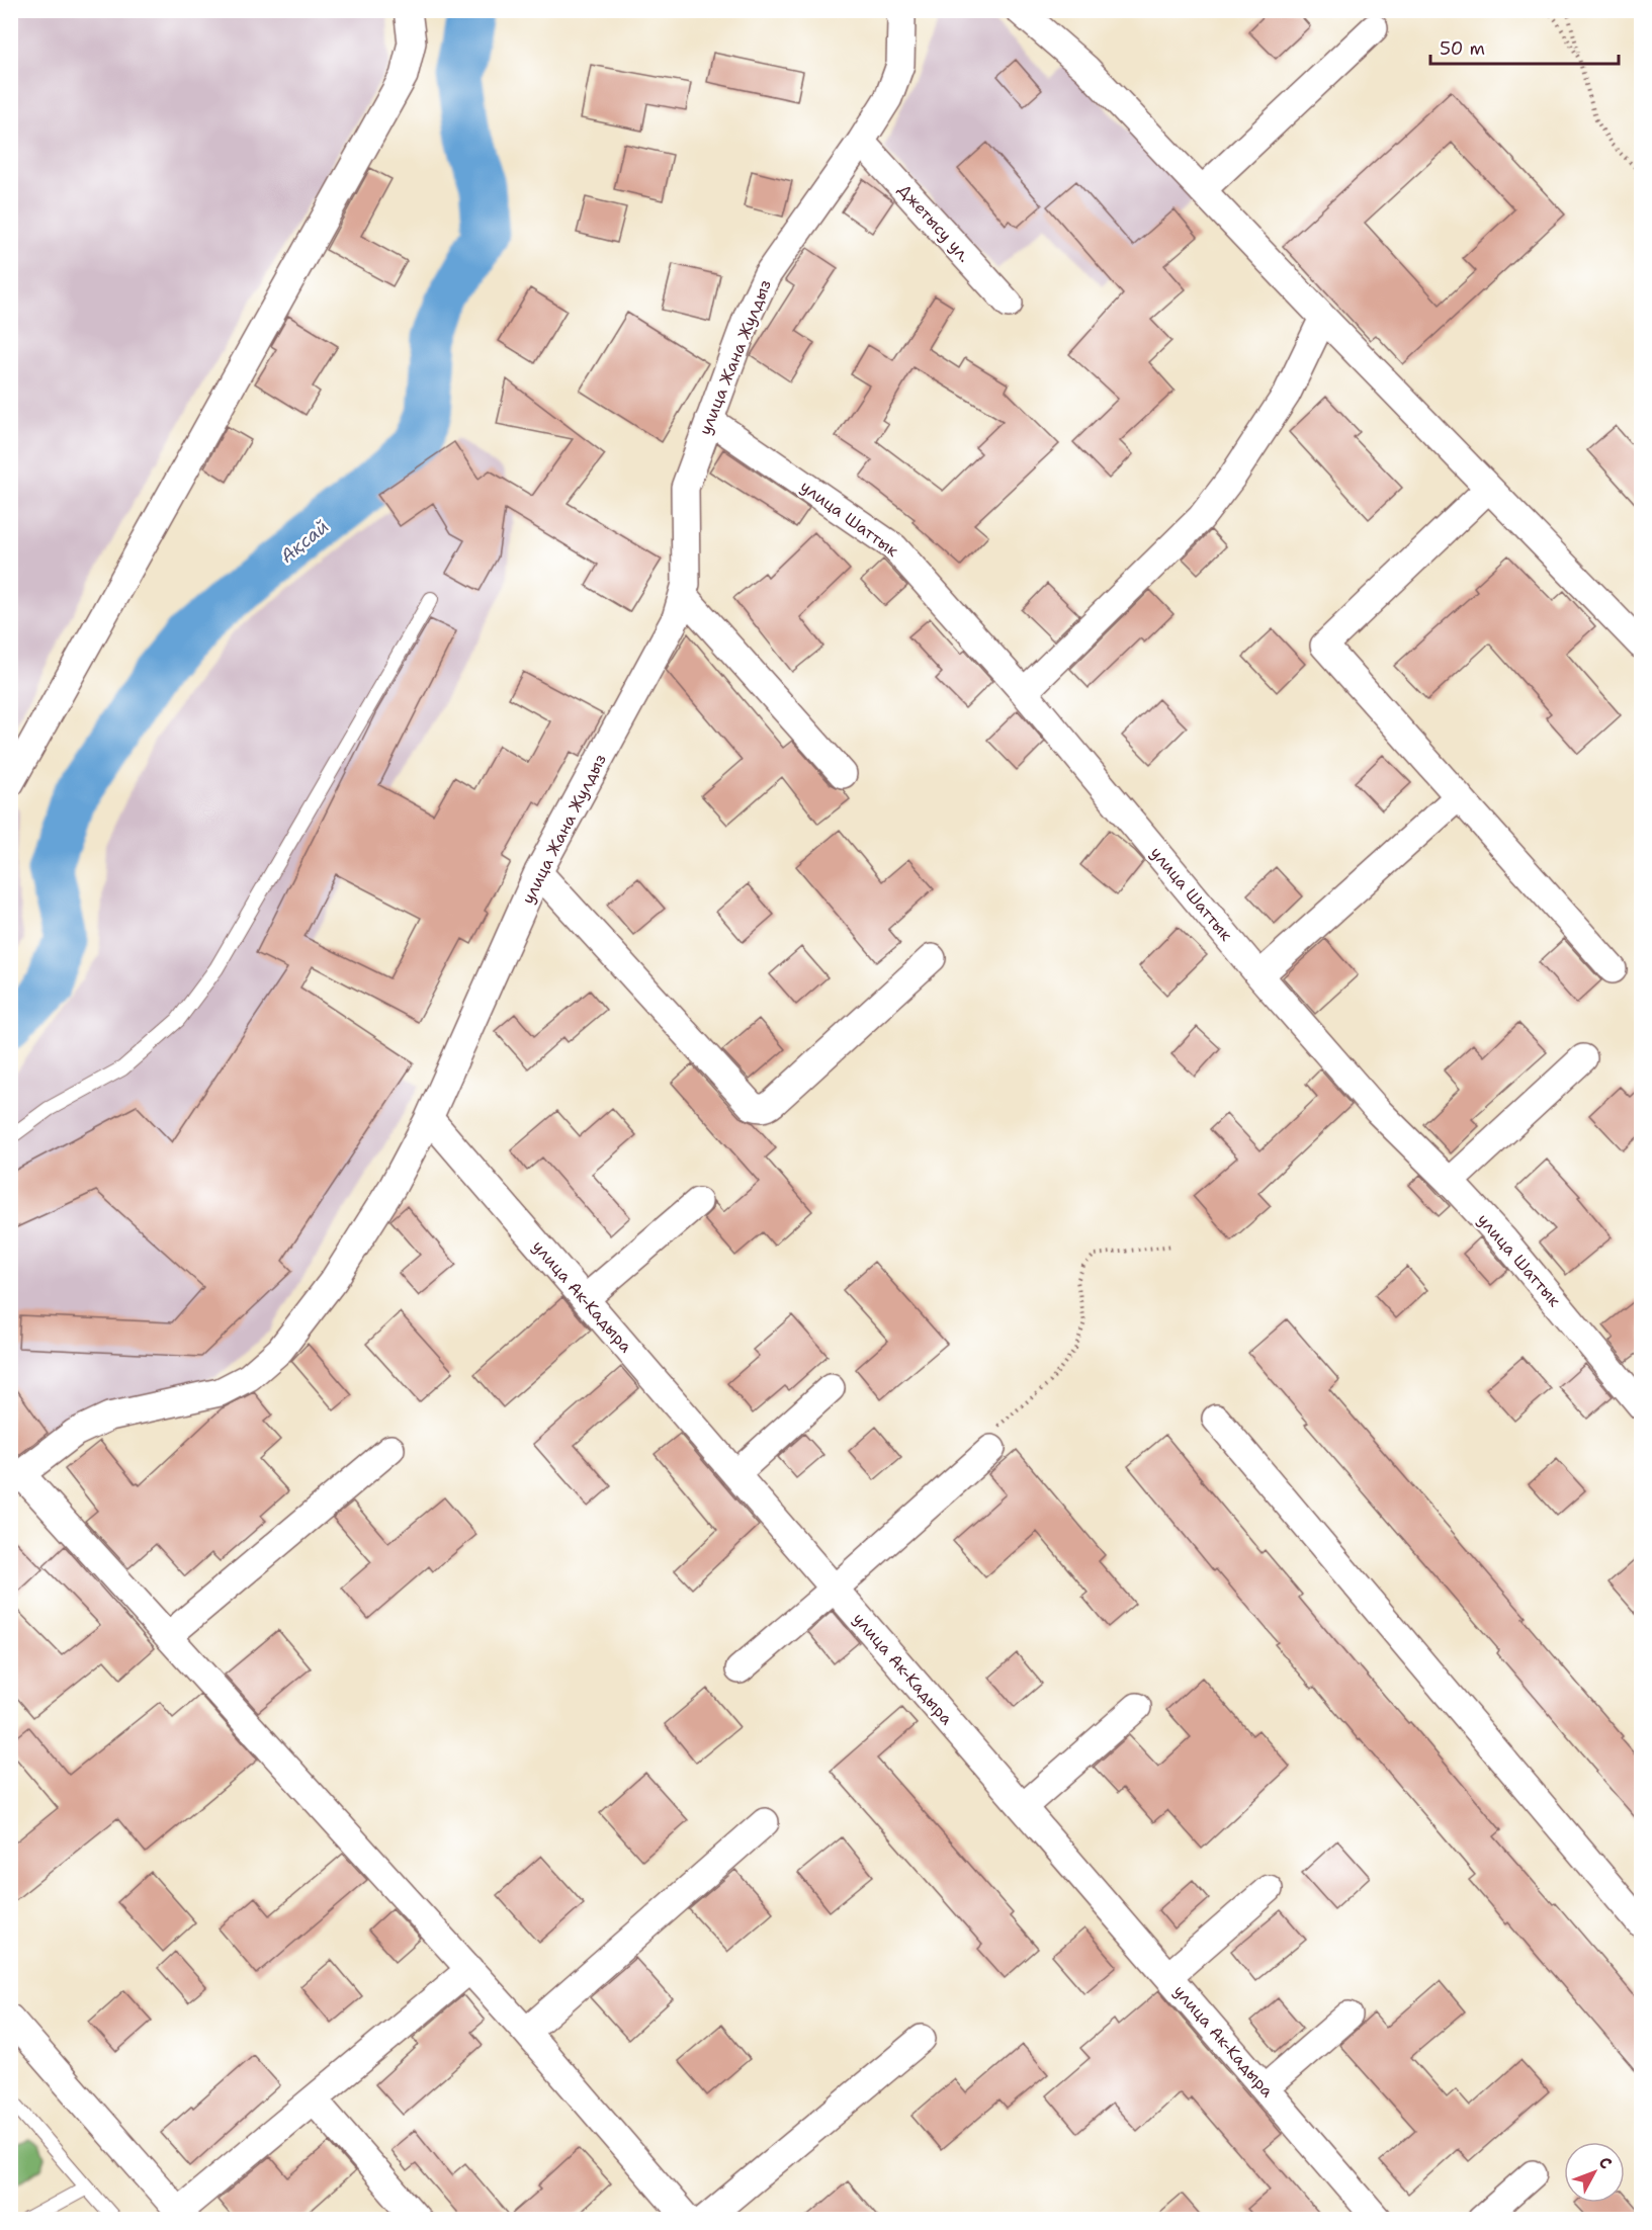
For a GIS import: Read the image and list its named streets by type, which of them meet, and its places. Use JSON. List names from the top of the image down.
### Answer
{
  "streets": {
    "street": [
      "Джетысу ул.",
      "улица Жана Жулдыз",
      "улица Шаттык",
      "улица Ак-Кадыра"
    ]
  },
  "crossings": [
    ["Джетысу ул.", "улица Жана Жулдыз"],
    ["улица Жана Жулдыз", "улица Шаттык"],
    ["улица Жана Жулдыз", "улица Ак-Кадыра"]
  ],
  "water": ["Ақсай"],
  "scale_bar": "50 m",
  "north": "top right"
}
